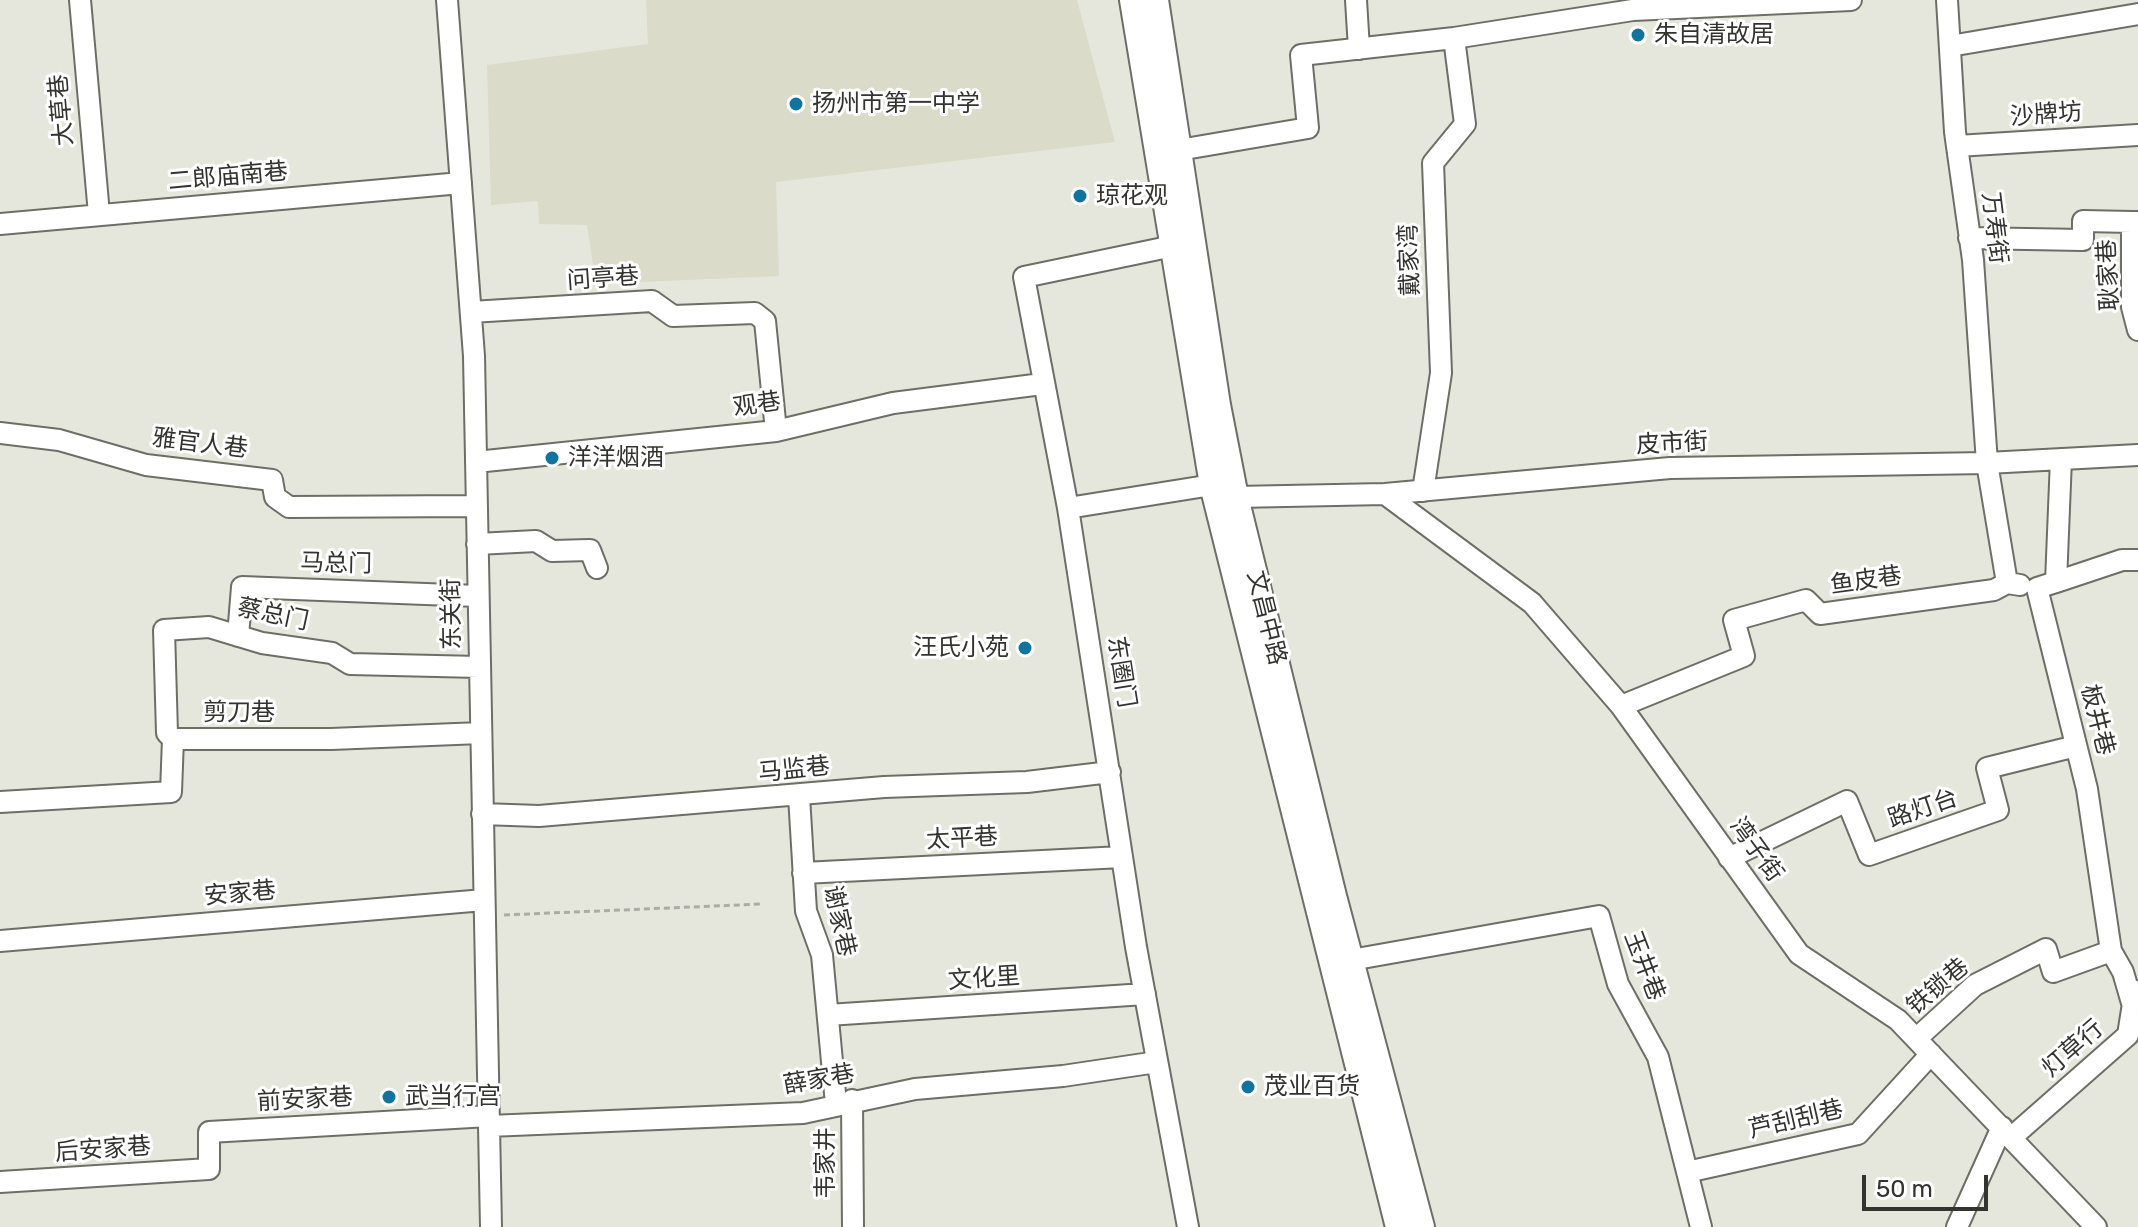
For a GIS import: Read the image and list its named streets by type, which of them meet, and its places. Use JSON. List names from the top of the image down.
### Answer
{
  "streets": {
    "main road": ["文昌中路"],
    "street": [
      "大草巷",
      "沙牌坊",
      "二郎庙南巷",
      "万寿街",
      "戴家湾",
      "耿家巷",
      "问亭巷",
      "观巷",
      "雅官人巷",
      "皮市街",
      "马总门",
      "鱼皮巷",
      "东关街",
      "蔡总门",
      "东圈门",
      "剪刀巷",
      "板井巷",
      "马监巷",
      "路灯台",
      "太平巷",
      "湾子街",
      "安家巷",
      "谢家巷",
      "玉井巷",
      "文化里",
      "铁锁巷",
      "灯草行",
      "薛家巷",
      "前安家巷",
      "芦刮刮巷",
      "后安家巷",
      "韦家井"
    ]
  },
  "crossings": [
    ["大草巷", "二郎庙南巷"],
    ["沙牌坊", "万寿街"],
    ["二郎庙南巷", "东关街"],
    ["万寿街", "皮市街"],
    ["万寿街", "鱼皮巷"],
    ["戴家湾", "皮市街"],
    ["问亭巷", "观巷"],
    ["问亭巷", "东关街"],
    ["观巷", "东关街"],
    ["观巷", "东圈门"],
    ["雅官人巷", "东关街"],
    ["皮市街", "文昌中路"],
    ["皮市街", "板井巷"],
    ["皮市街", "湾子街"],
    ["马总门", "东关街"],
    ["马总门", "蔡总门"],
    ["鱼皮巷", "板井巷"],
    ["鱼皮巷", "湾子街"],
    ["东关街", "蔡总门"],
    ["东关街", "剪刀巷"],
    ["东关街", "马监巷"],
    ["东关街", "安家巷"],
    ["东关街", "薛家巷"],
    ["东关街", "前安家巷"],
    ["蔡总门", "剪刀巷"],
    ["文昌中路", "东圈门"],
    ["文昌中路", "玉井巷"],
    ["东圈门", "马监巷"],
    ["东圈门", "太平巷"],
    ["东圈门", "文化里"],
    ["东圈门", "薛家巷"],
    ["板井巷", "路灯台"],
    ["板井巷", "铁锁巷"],
    ["板井巷", "灯草行"],
    ["马监巷", "谢家巷"],
    ["路灯台", "湾子街"],
    ["太平巷", "谢家巷"],
    ["湾子街", "铁锁巷"],
    ["湾子街", "灯草行"],
    ["湾子街", "芦刮刮巷"],
    ["谢家巷", "文化里"],
    ["谢家巷", "薛家巷"],
    ["谢家巷", "韦家井"],
    ["玉井巷", "芦刮刮巷"],
    ["铁锁巷", "芦刮刮巷"],
    ["薛家巷", "前安家巷"],
    ["薛家巷", "韦家井"],
    ["前安家巷", "后安家巷"]
  ],
  "places": [
    "朱自清故居",
    "扬州市第一中学",
    "琼花观",
    "洋洋烟酒",
    "汪氏小苑",
    "茂业百货",
    "武当行宫"
  ],
  "scale_bar": "50 m"
}
